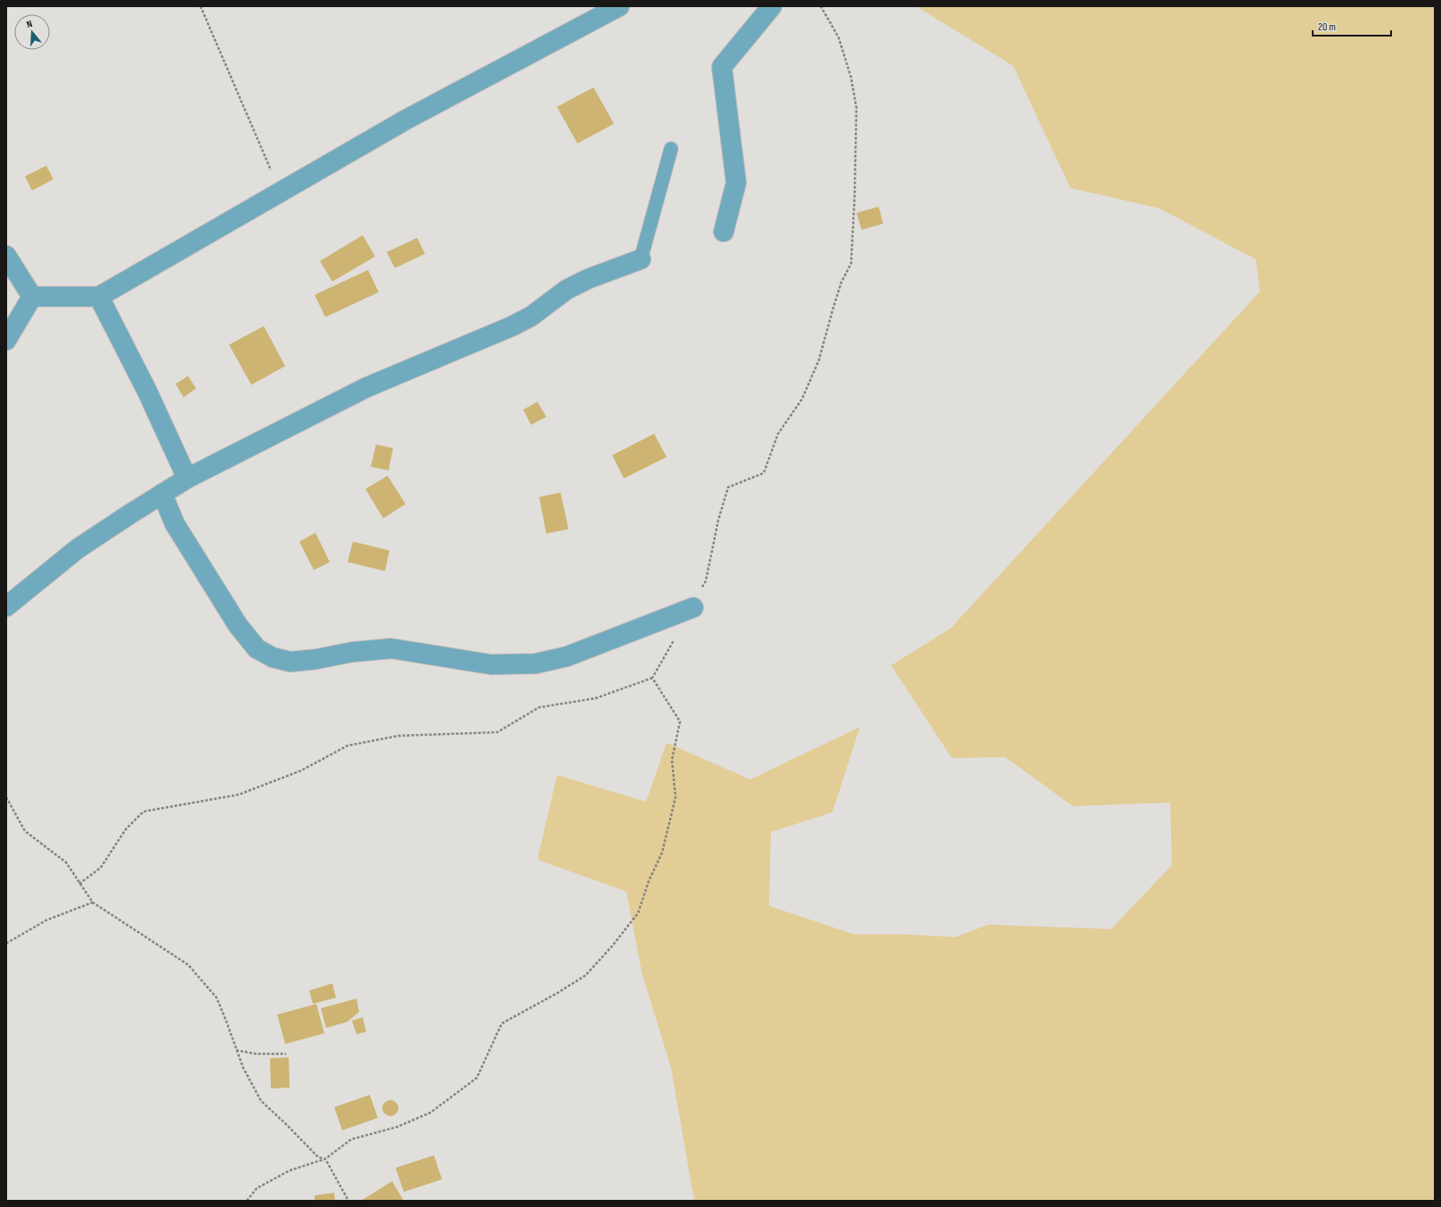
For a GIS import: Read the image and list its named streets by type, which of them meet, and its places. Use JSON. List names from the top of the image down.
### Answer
{
  "scale_bar": "20 m",
  "north": "top"
}
